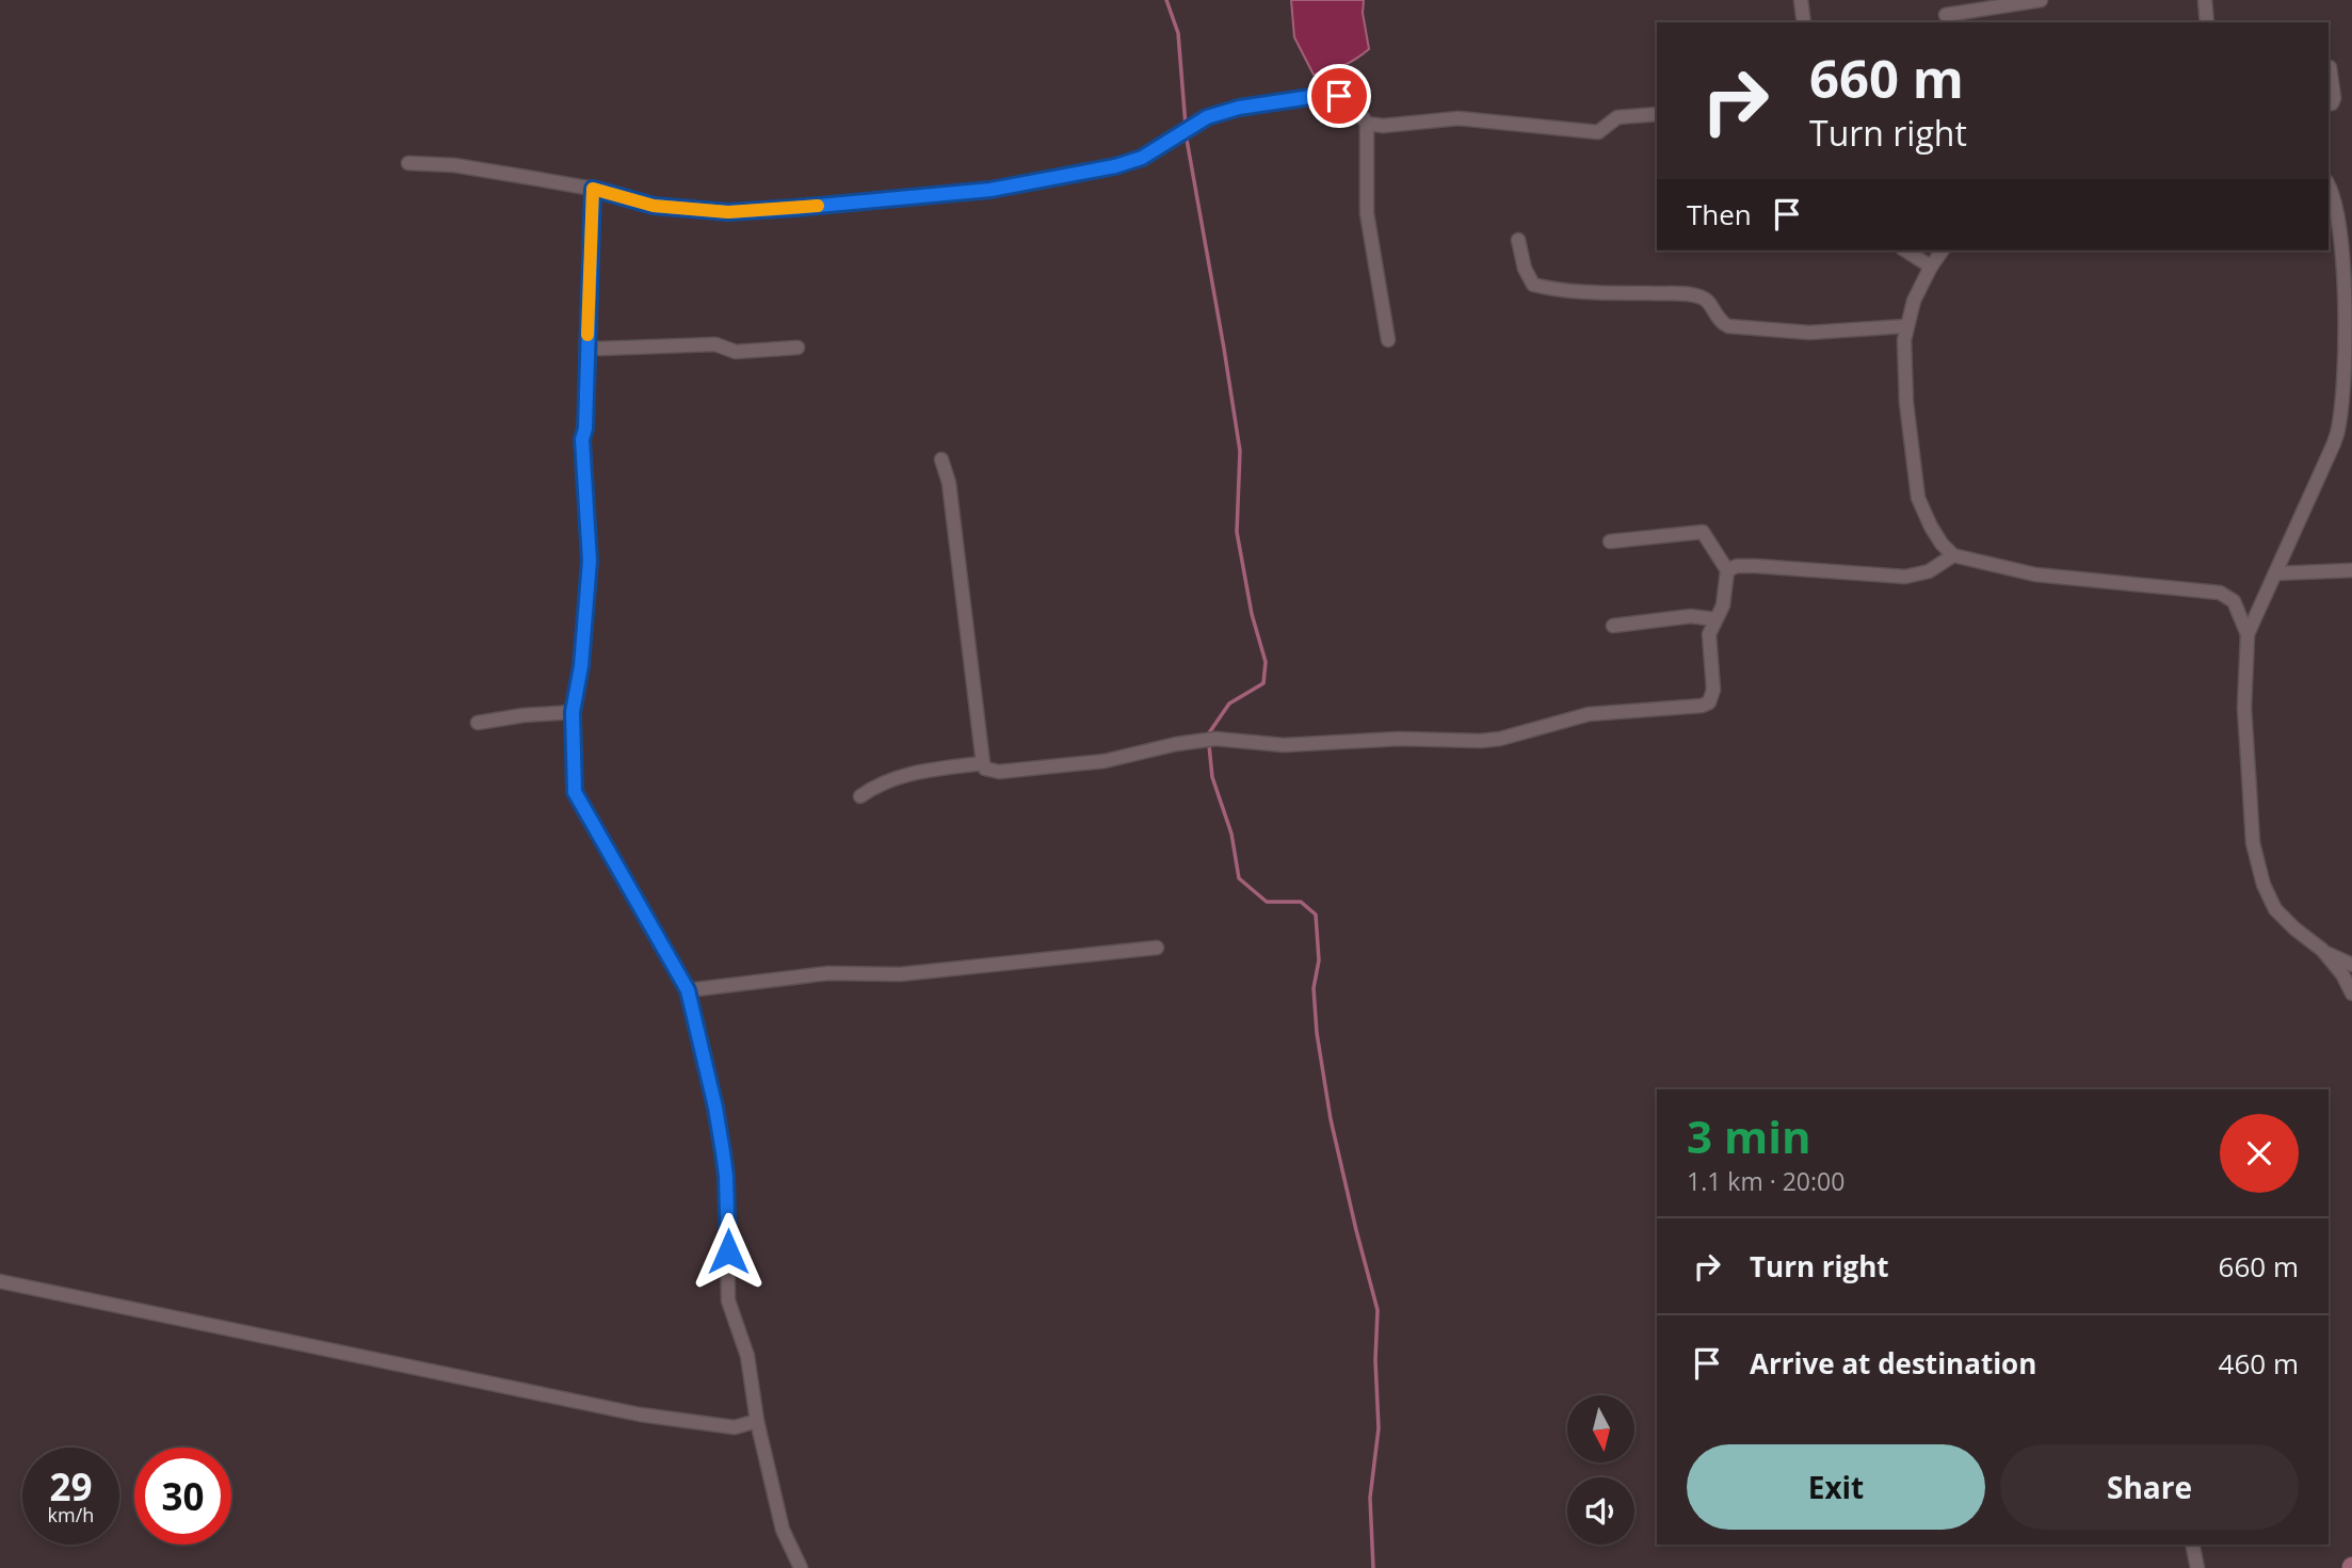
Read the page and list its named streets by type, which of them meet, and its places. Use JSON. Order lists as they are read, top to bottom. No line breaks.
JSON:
{"north":"bottom","page":{"turn":["660 m","Turn right"],"then":"Then","heading":["3 min","1.1 km · 20:00"],"list":[{"name":"Turn right","value":"660 m"},{"name":"Arrive at destination","value":"460 m"}],"buttons":["Exit","Share"],"speed":"29 km/h","limit":"30"}}
